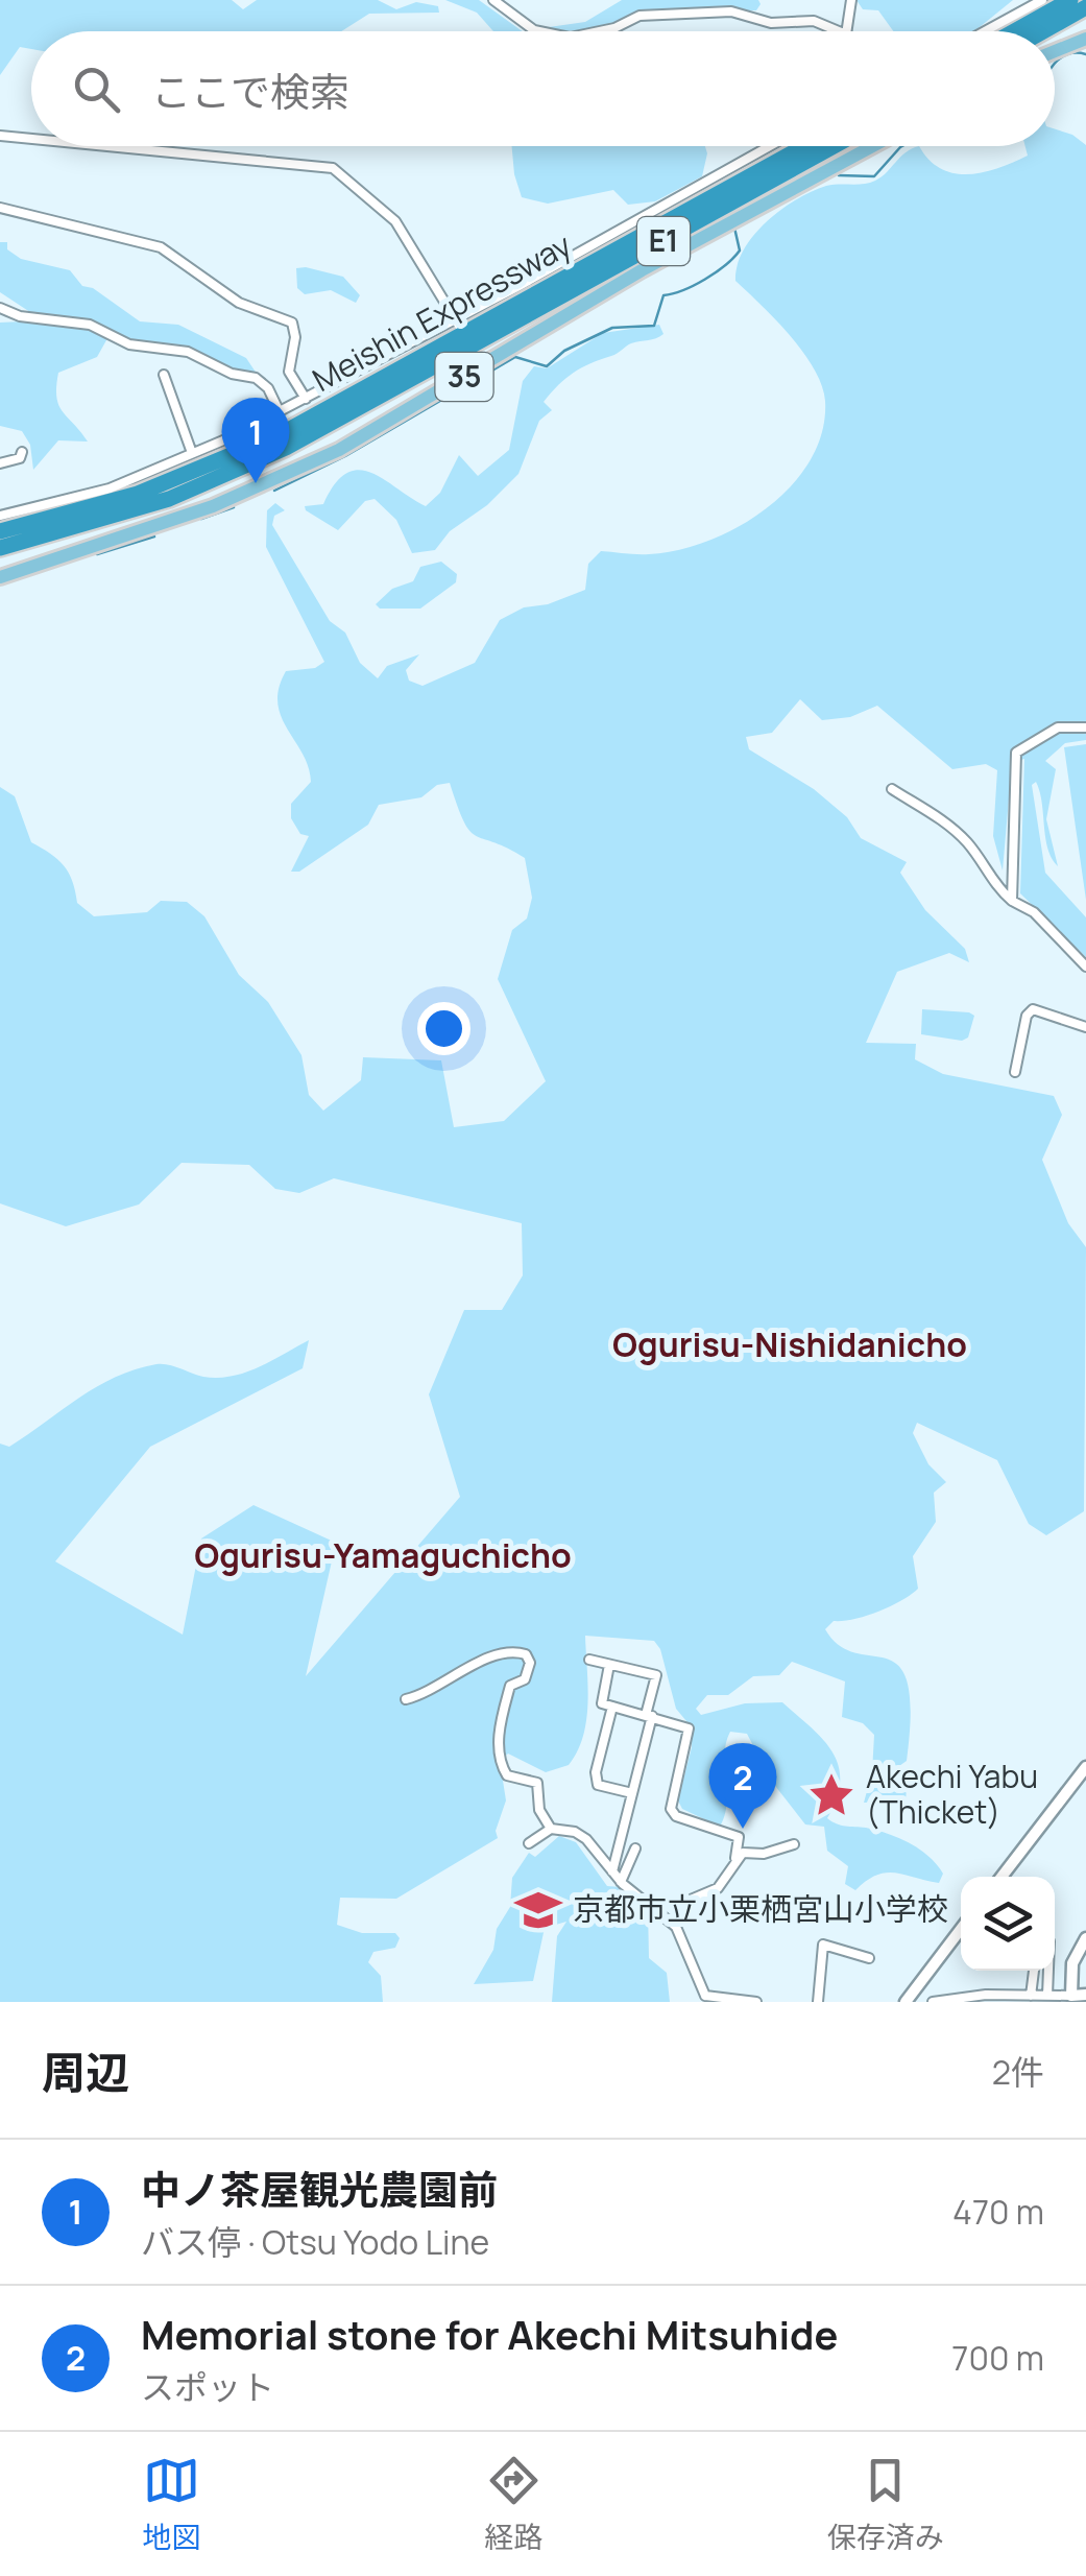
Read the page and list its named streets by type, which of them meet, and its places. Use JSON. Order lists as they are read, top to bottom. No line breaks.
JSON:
{"streets":{"highway":["E1","Meishin Expressway"],"main road":["35"]},"districts":["Ogurisu-Nishidanicho","Ogurisu-Yamaguchicho"],"places":{"place":["Akechi Yabu (Thicket)"],"school or university":["京都市立小栗栖宮山小学校"]},"page":{"search":"ここで検索","pins":["1","2"],"heading":["周辺","2件"],"list":[{"mark":"1","name":"中ノ茶屋観光農園前","note":"バス停 · Otsu Yodo Line","value":"470 m"},{"mark":"2","name":"Memorial stone for Akechi Mitsuhide","note":"スポット","value":"700 m"}],"nav":["地図","経路","保存済み"]}}
